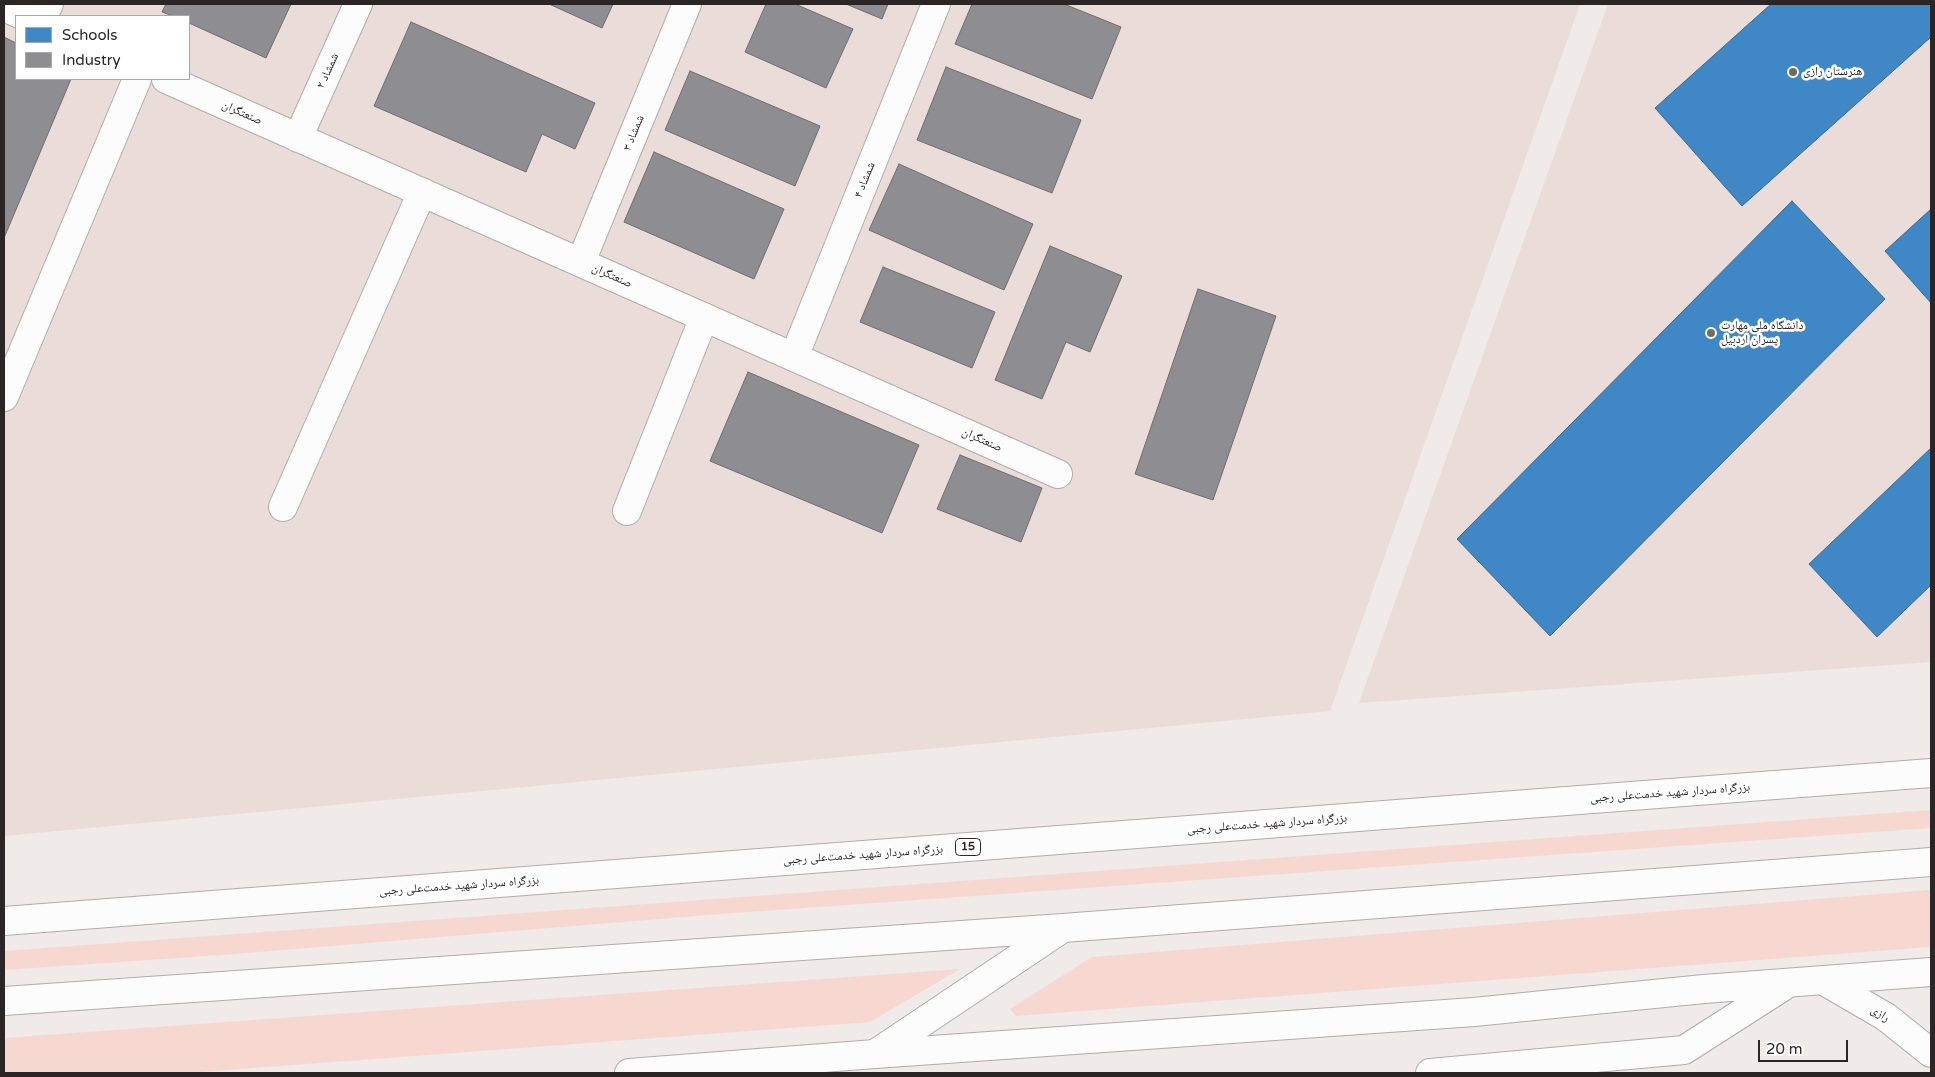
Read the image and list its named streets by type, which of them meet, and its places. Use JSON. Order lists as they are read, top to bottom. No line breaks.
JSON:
{"streets":{"main road":["شمشاد ۲","صنعتگران","شمشاد ۳","شمشاد ۴","بزرگراه سردار شهید خدمت‌علی رجبی","15","رازی"]},"crossings":[["شمشاد ۲","صنعتگران"],["صنعتگران","شمشاد ۳"],["صنعتگران","شمشاد ۴"]],"places":["هنرستان رازی","دانشگاه ملی مهارت پسران اردبیل"],"legend":["Schools","Industry"],"scale_bar":"20 m"}
